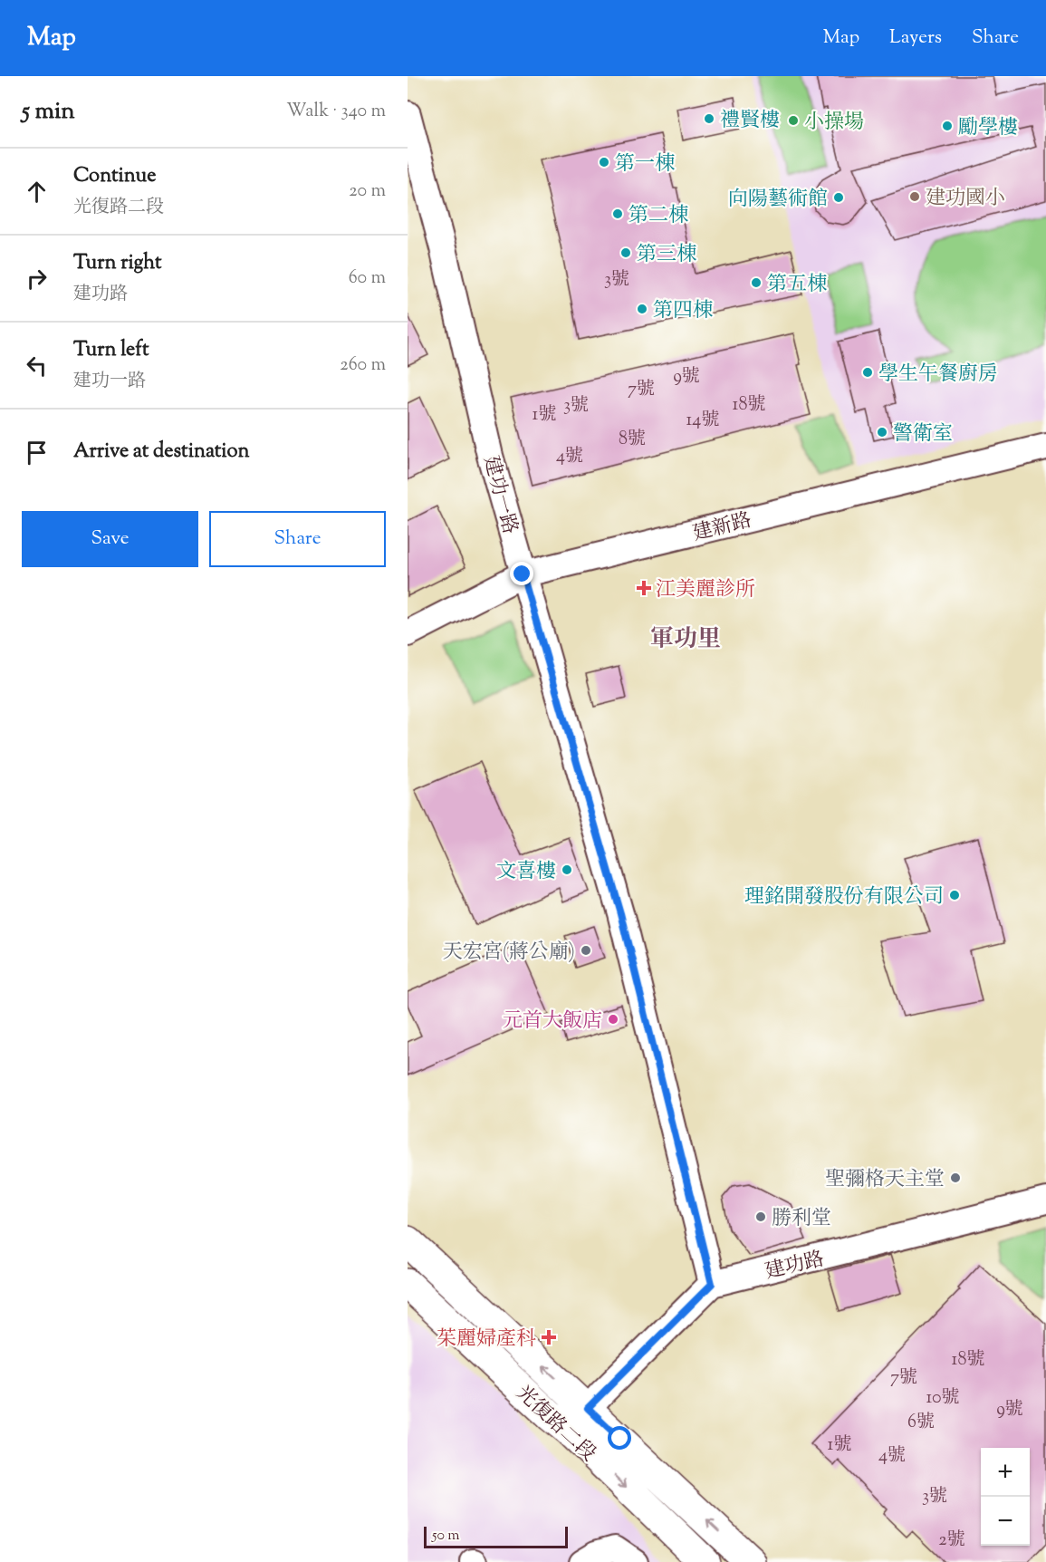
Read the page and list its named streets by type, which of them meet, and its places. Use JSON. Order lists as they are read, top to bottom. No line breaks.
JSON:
{"streets":{"main road":["光復路二段"],"street":["建功一路","建新路","建功路"]},"crossings":[["建功一路","建新路"],["建功一路","建功路"]],"districts":["軍功里"],"places":{"other":["禮賢樓","小操場","勵學樓","第一棟","建功國小","向陽藝術館","第二棟","第三棟","第五棟","第四棟","學生午餐廚房","警衛室","文喜樓","理銘開發股份有限公司","天宏宮(蔣公廟)","元首大飯店","聖彌格天主堂","勝利堂"],"health":["江美麗診所","茱麗婦產科"]},"house_numbers":["3號","9號","7號","18號","3號","1號","14號","8號","4號","18號","7號","10號","9號","6號","1號","4號","3號","2號"],"scale_bar":"50 m","page":{"header":"Map","nav":["Map","Layers","Share"],"heading":["5 min","Walk · 340 m"],"list":[["Continue","光復路二段","20 m"],["Turn right","建功路","60 m"],["Turn left","建功一路","260 m"],"Arrive at destination"],"buttons":["Save","Share"],"map_buttons":["+","−"],"scale":"50 m"}}
